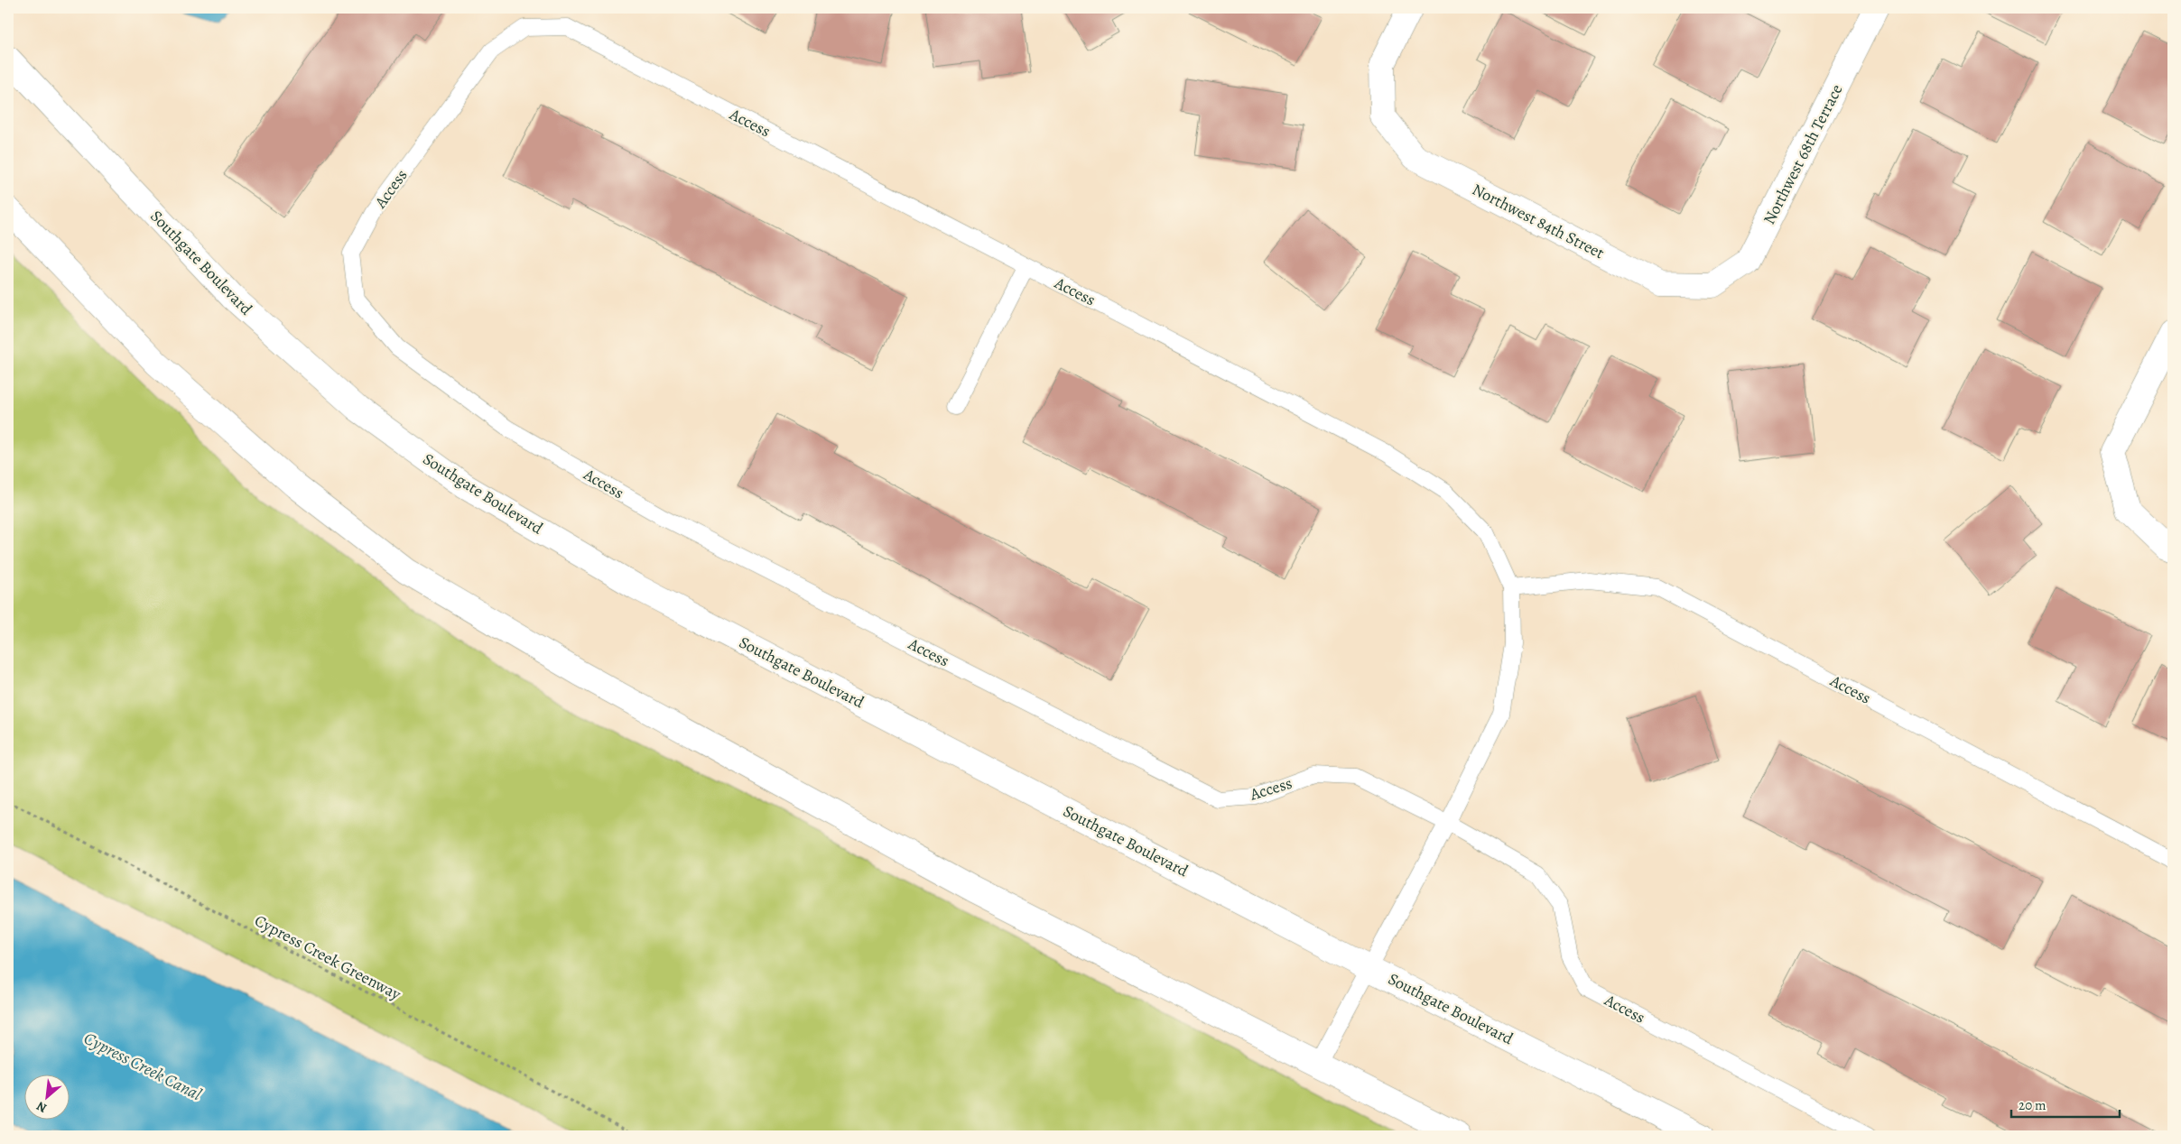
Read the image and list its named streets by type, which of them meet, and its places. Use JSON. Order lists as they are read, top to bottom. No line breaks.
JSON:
{"streets":{"main road":["Northwest 68th Terrace","Northwest 84th Street","Southgate Boulevard"],"lane":["Access"],"path":["Cypress Creek Greenway"]},"crossings":[["Access","Southgate Boulevard"],["Northwest 68th Terrace","Northwest 84th Street"]],"water":["Cypress Creek Canal"],"scale_bar":"20 m","north":"bottom left"}
